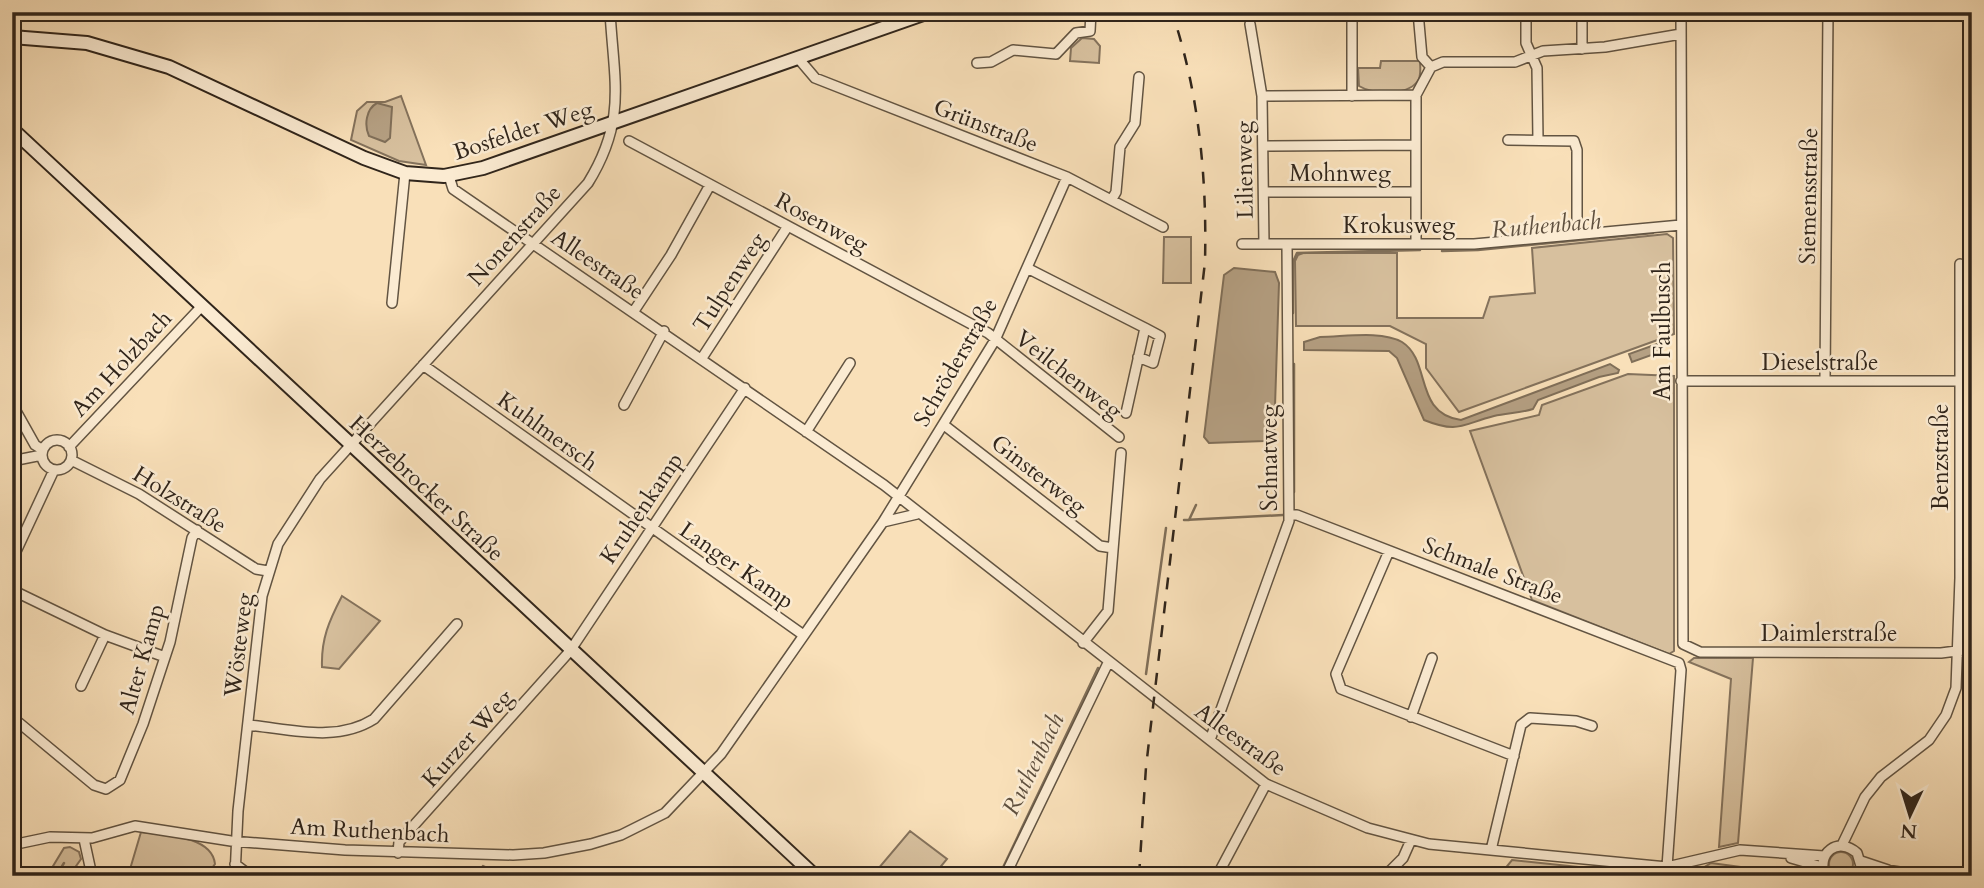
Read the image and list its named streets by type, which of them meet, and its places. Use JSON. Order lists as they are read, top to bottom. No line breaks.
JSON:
{"streets":{"main road":["Bosfelder Weg","Herzebrocker Straße"],"street":["Grünstraße","Lilienweg","Mohnweg","Siemensstraße","Rosenweg","Krokusweg","Nonenstraße","Alleestraße","Tulpenweg","Am Faulbusch","Schröderstraße","Dieselstraße","Am Holzbach","Veilchenweg","Kuhlmersch","Benzstraße","Schnatweg","Ginsterweg","Holzstraße","Kruhenkamp","Langer Kamp","Schmale Straße","Daimlerstraße","Wösteweg","Alter Kamp","Kurzer Weg","Am Ruthenbach"]},"crossings":[["Grünstraße","Bosfelder Weg"],["Grünstraße","Schröderstraße"],["Bosfelder Weg","Nonenstraße"],["Bosfelder Weg","Alleestraße"],["Lilienweg","Mohnweg"],["Lilienweg","Krokusweg"],["Siemensstraße","Dieselstraße"],["Rosenweg","Tulpenweg"],["Rosenweg","Schröderstraße"],["Rosenweg","Veilchenweg"],["Krokusweg","Am Faulbusch"],["Krokusweg","Schnatweg"],["Nonenstraße","Alleestraße"],["Nonenstraße","Kuhlmersch"],["Nonenstraße","Herzebrocker Straße"],["Nonenstraße","Wösteweg"],["Alleestraße","Tulpenweg"],["Alleestraße","Schröderstraße"],["Alleestraße","Schnatweg"],["Alleestraße","Kruhenkamp"],["Alleestraße","Schmale Straße"],["Am Faulbusch","Dieselstraße"],["Am Faulbusch","Daimlerstraße"],["Schröderstraße","Veilchenweg"],["Schröderstraße","Ginsterweg"],["Schröderstraße","Herzebrocker Straße"],["Schröderstraße","Langer Kamp"],["Schröderstraße","Am Ruthenbach"],["Dieselstraße","Benzstraße"],["Am Holzbach","Herzebrocker Straße"],["Am Holzbach","Holzstraße"],["Kuhlmersch","Kruhenkamp"],["Kuhlmersch","Langer Kamp"],["Benzstraße","Daimlerstraße"],["Schnatweg","Schmale Straße"],["Herzebrocker Straße","Kruhenkamp"],["Herzebrocker Straße","Wösteweg"],["Herzebrocker Straße","Kurzer Weg"],["Herzebrocker Straße","Am Ruthenbach"],["Holzstraße","Wösteweg"],["Holzstraße","Alter Kamp"],["Kruhenkamp","Langer Kamp"],["Kruhenkamp","Kurzer Weg"],["Wösteweg","Am Ruthenbach"],["Kurzer Weg","Am Ruthenbach"]],"water":["Ruthenbach"],"north":"bottom"}
